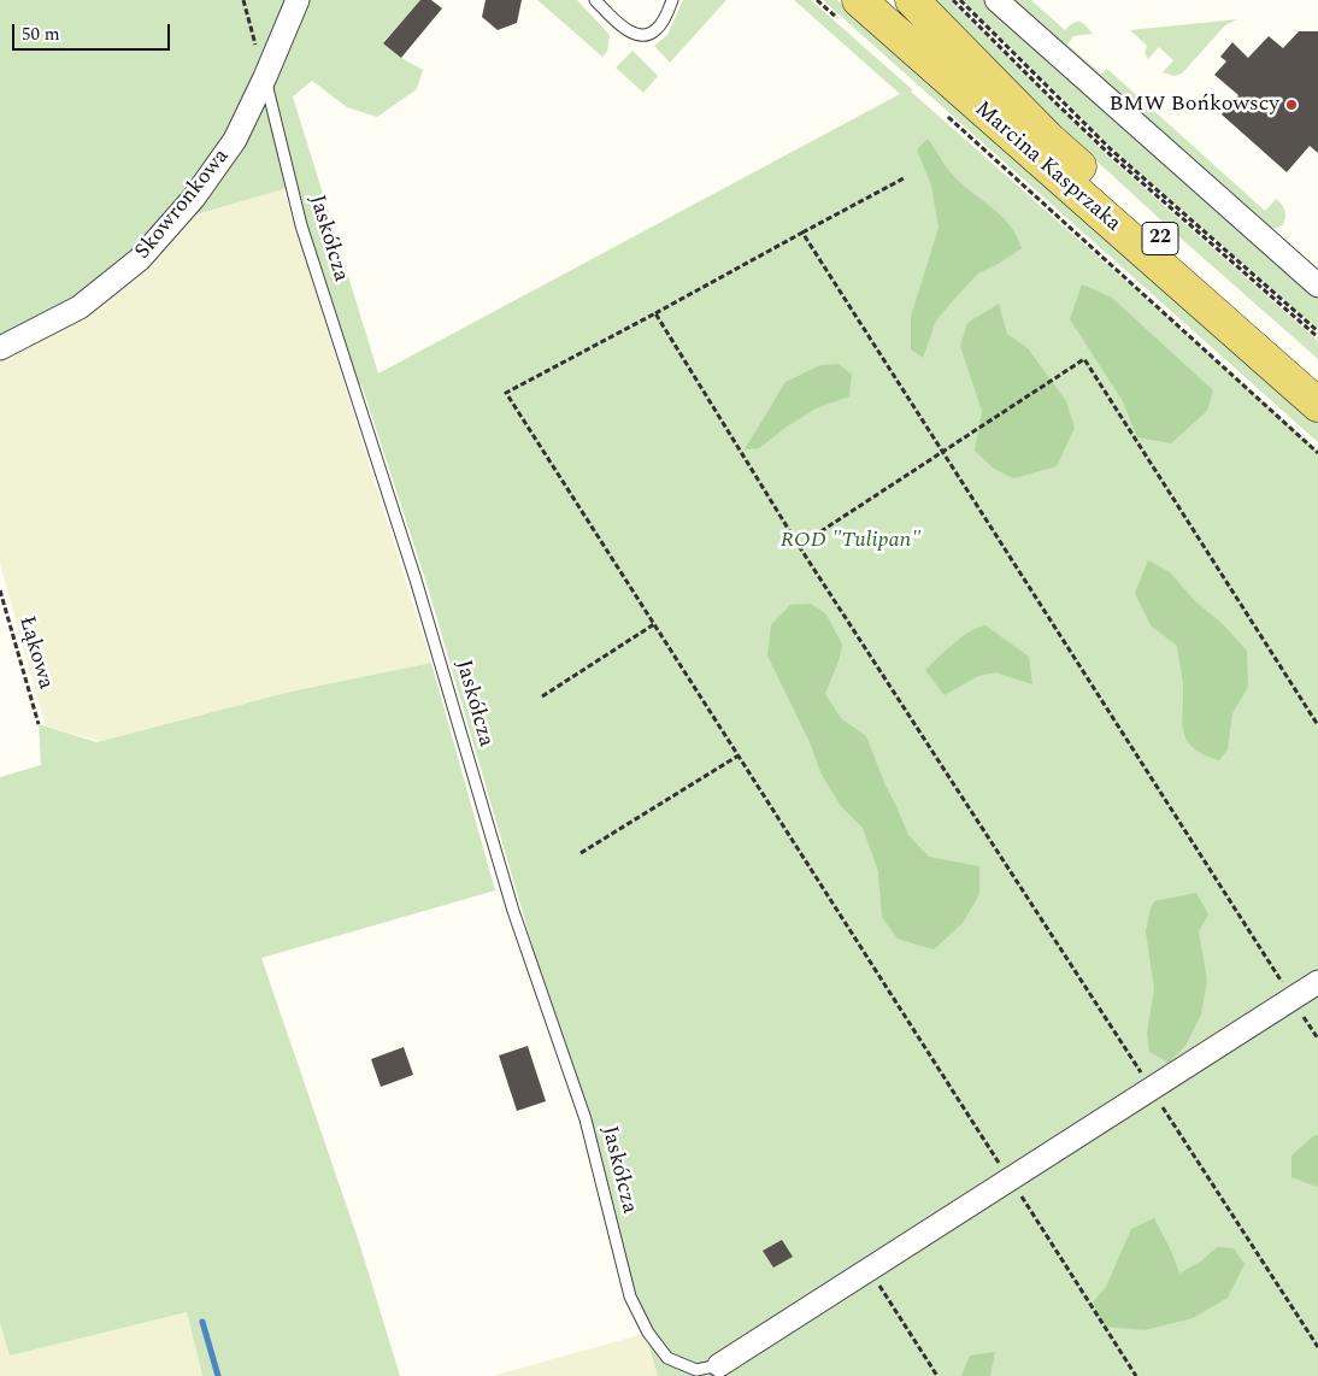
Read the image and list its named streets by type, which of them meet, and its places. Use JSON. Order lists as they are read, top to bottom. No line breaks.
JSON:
{"streets":{"main road":["Marcina Kasprzaka","22"],"street":["Skowronkowa"],"lane":["Jaskółcza"],"path":["Łąkowa"]},"crossings":[["Skowronkowa","Jaskółcza"]],"parks":["ROD \"Tulipan\""],"places":["BMW Bońkowscy"],"scale_bar":"50 m"}
